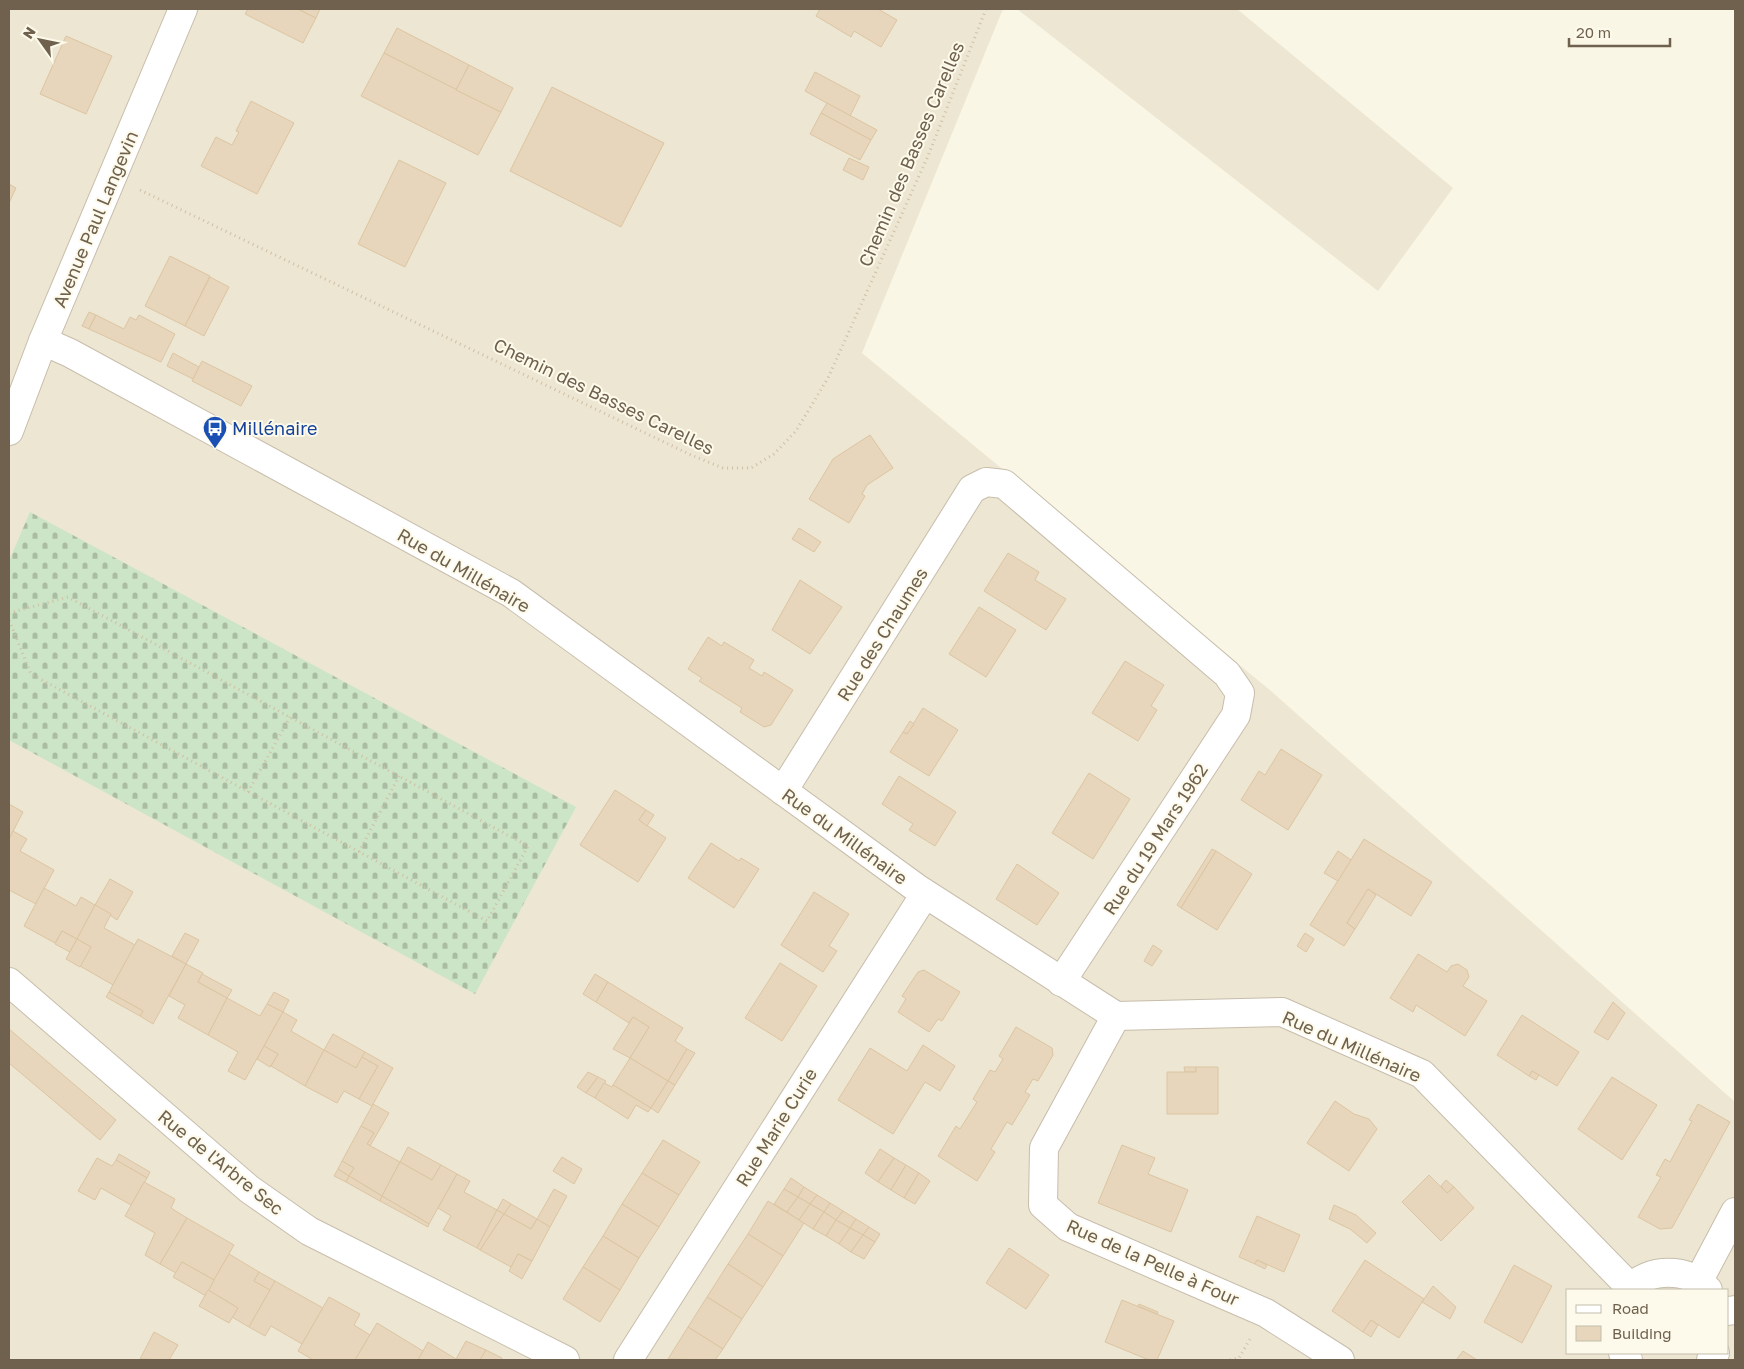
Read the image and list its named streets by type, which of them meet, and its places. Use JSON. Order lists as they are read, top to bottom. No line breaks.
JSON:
{"streets":{"street":["Avenue Paul Langevin","Rue du Millénaire","Rue des Chaumes","Rue du 19 Mars 1962","Rue Marie Curie","Rue de l'Arbre Sec","Rue de la Pelle à Four"],"path":["Chemin des Basses Carelles"]},"crossings":[["Chemin des Basses Carelles","Avenue Paul Langevin"],["Avenue Paul Langevin","Rue du Millénaire"],["Rue du Millénaire","Rue des Chaumes"],["Rue du Millénaire","Rue du 19 Mars 1962"],["Rue du Millénaire","Rue Marie Curie"],["Rue du Millénaire","Rue de la Pelle à Four"],["Rue des Chaumes","Rue du 19 Mars 1962"]],"places":{"bus stop":["Millénaire"]},"legend":["Road","Building"],"scale_bar":"20 m","north":"top left"}
